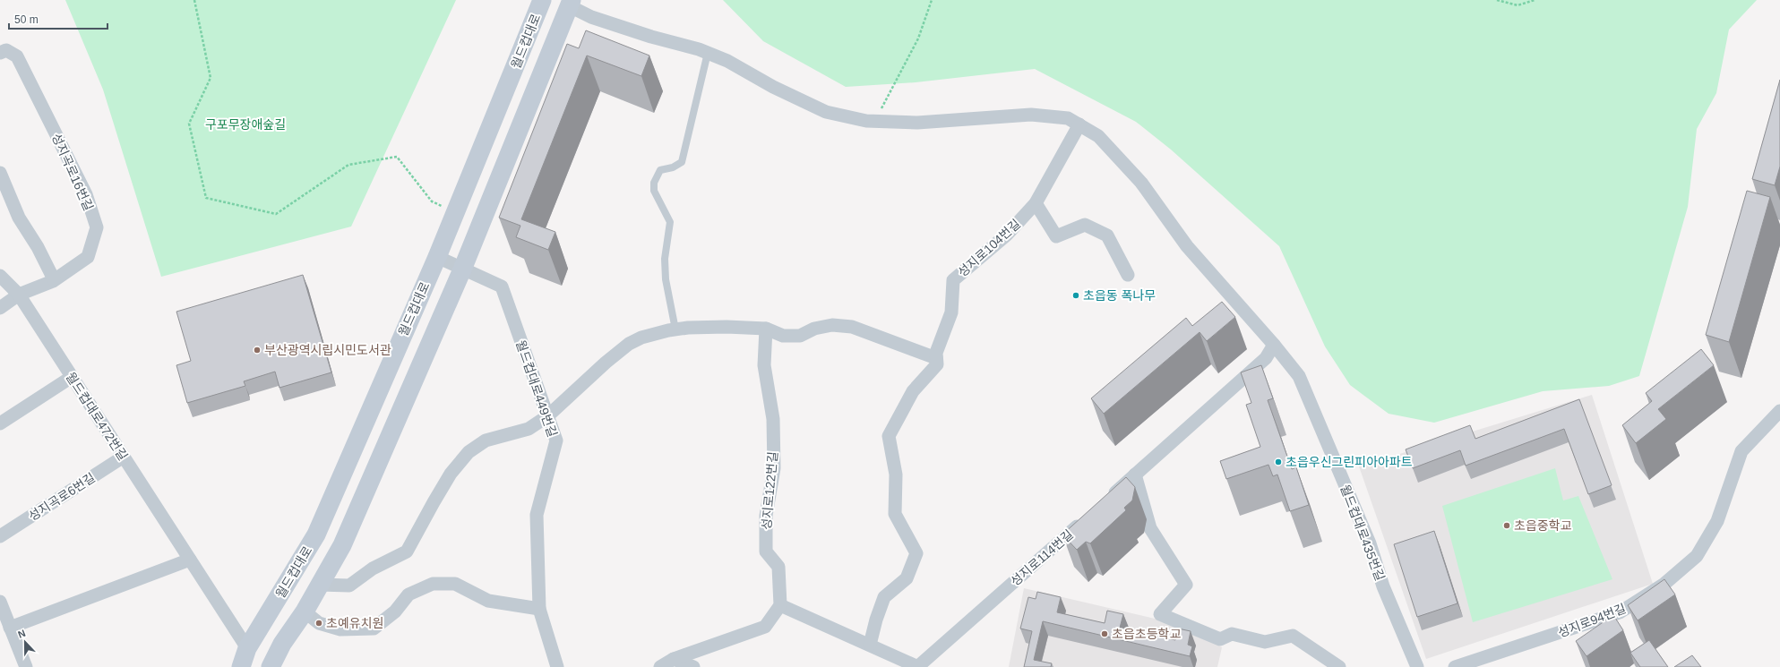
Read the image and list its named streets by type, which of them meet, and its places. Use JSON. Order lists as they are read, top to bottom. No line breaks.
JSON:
{"streets":{"main road":["월드컵대로"],"street":["성지곡로16번길","성지로104번길","월드컵대로449번길","월드컵대로472번길","성지로122번길","성지곡로6번길","월드컵대로435번길","성지로114번길","성지로94번길"]},"crossings":[["월드컵대로","월드컵대로449번길"],["월드컵대로","월드컵대로472번길"],["성지곡로16번길","월드컵대로472번길"],["성지로104번길","월드컵대로435번길"],["월드컵대로472번길","성지곡로6번길"]],"parks":["구포무장애숲길"],"places":["초읍동 폭나무","부산광역시립시민도서관","초읍우신그린피아아파트","초읍중학교","초예유치원","초읍초등학교"],"scale_bar":"50 m","north":"top"}
